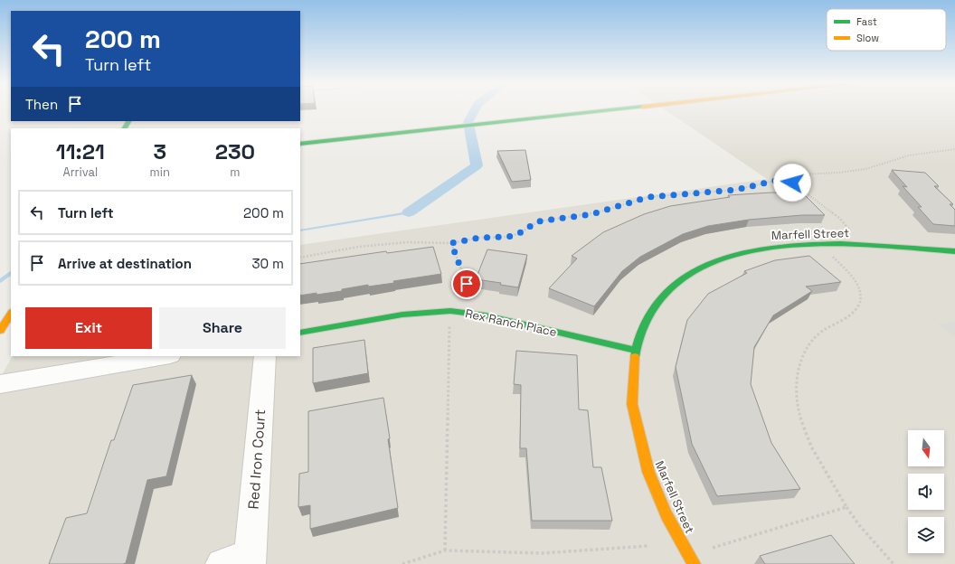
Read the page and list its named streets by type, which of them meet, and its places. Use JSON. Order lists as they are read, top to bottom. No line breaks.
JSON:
{"streets":{"street":["Marfell Street","Rex Ranch Place","Red Iron Court"]},"crossings":[["Marfell Street","Rex Ranch Place"]],"legend":["Fast","Slow"],"north":"bottom","page":{"turn":["200 m","Turn left"],"then":"Then","eta":["11:21","Arrival","3","min","230","m"],"list":[{"name":"Turn left","value":"200 m"},{"name":"Arrive at destination","value":"30 m"}],"buttons":["Exit","Share"]}}
